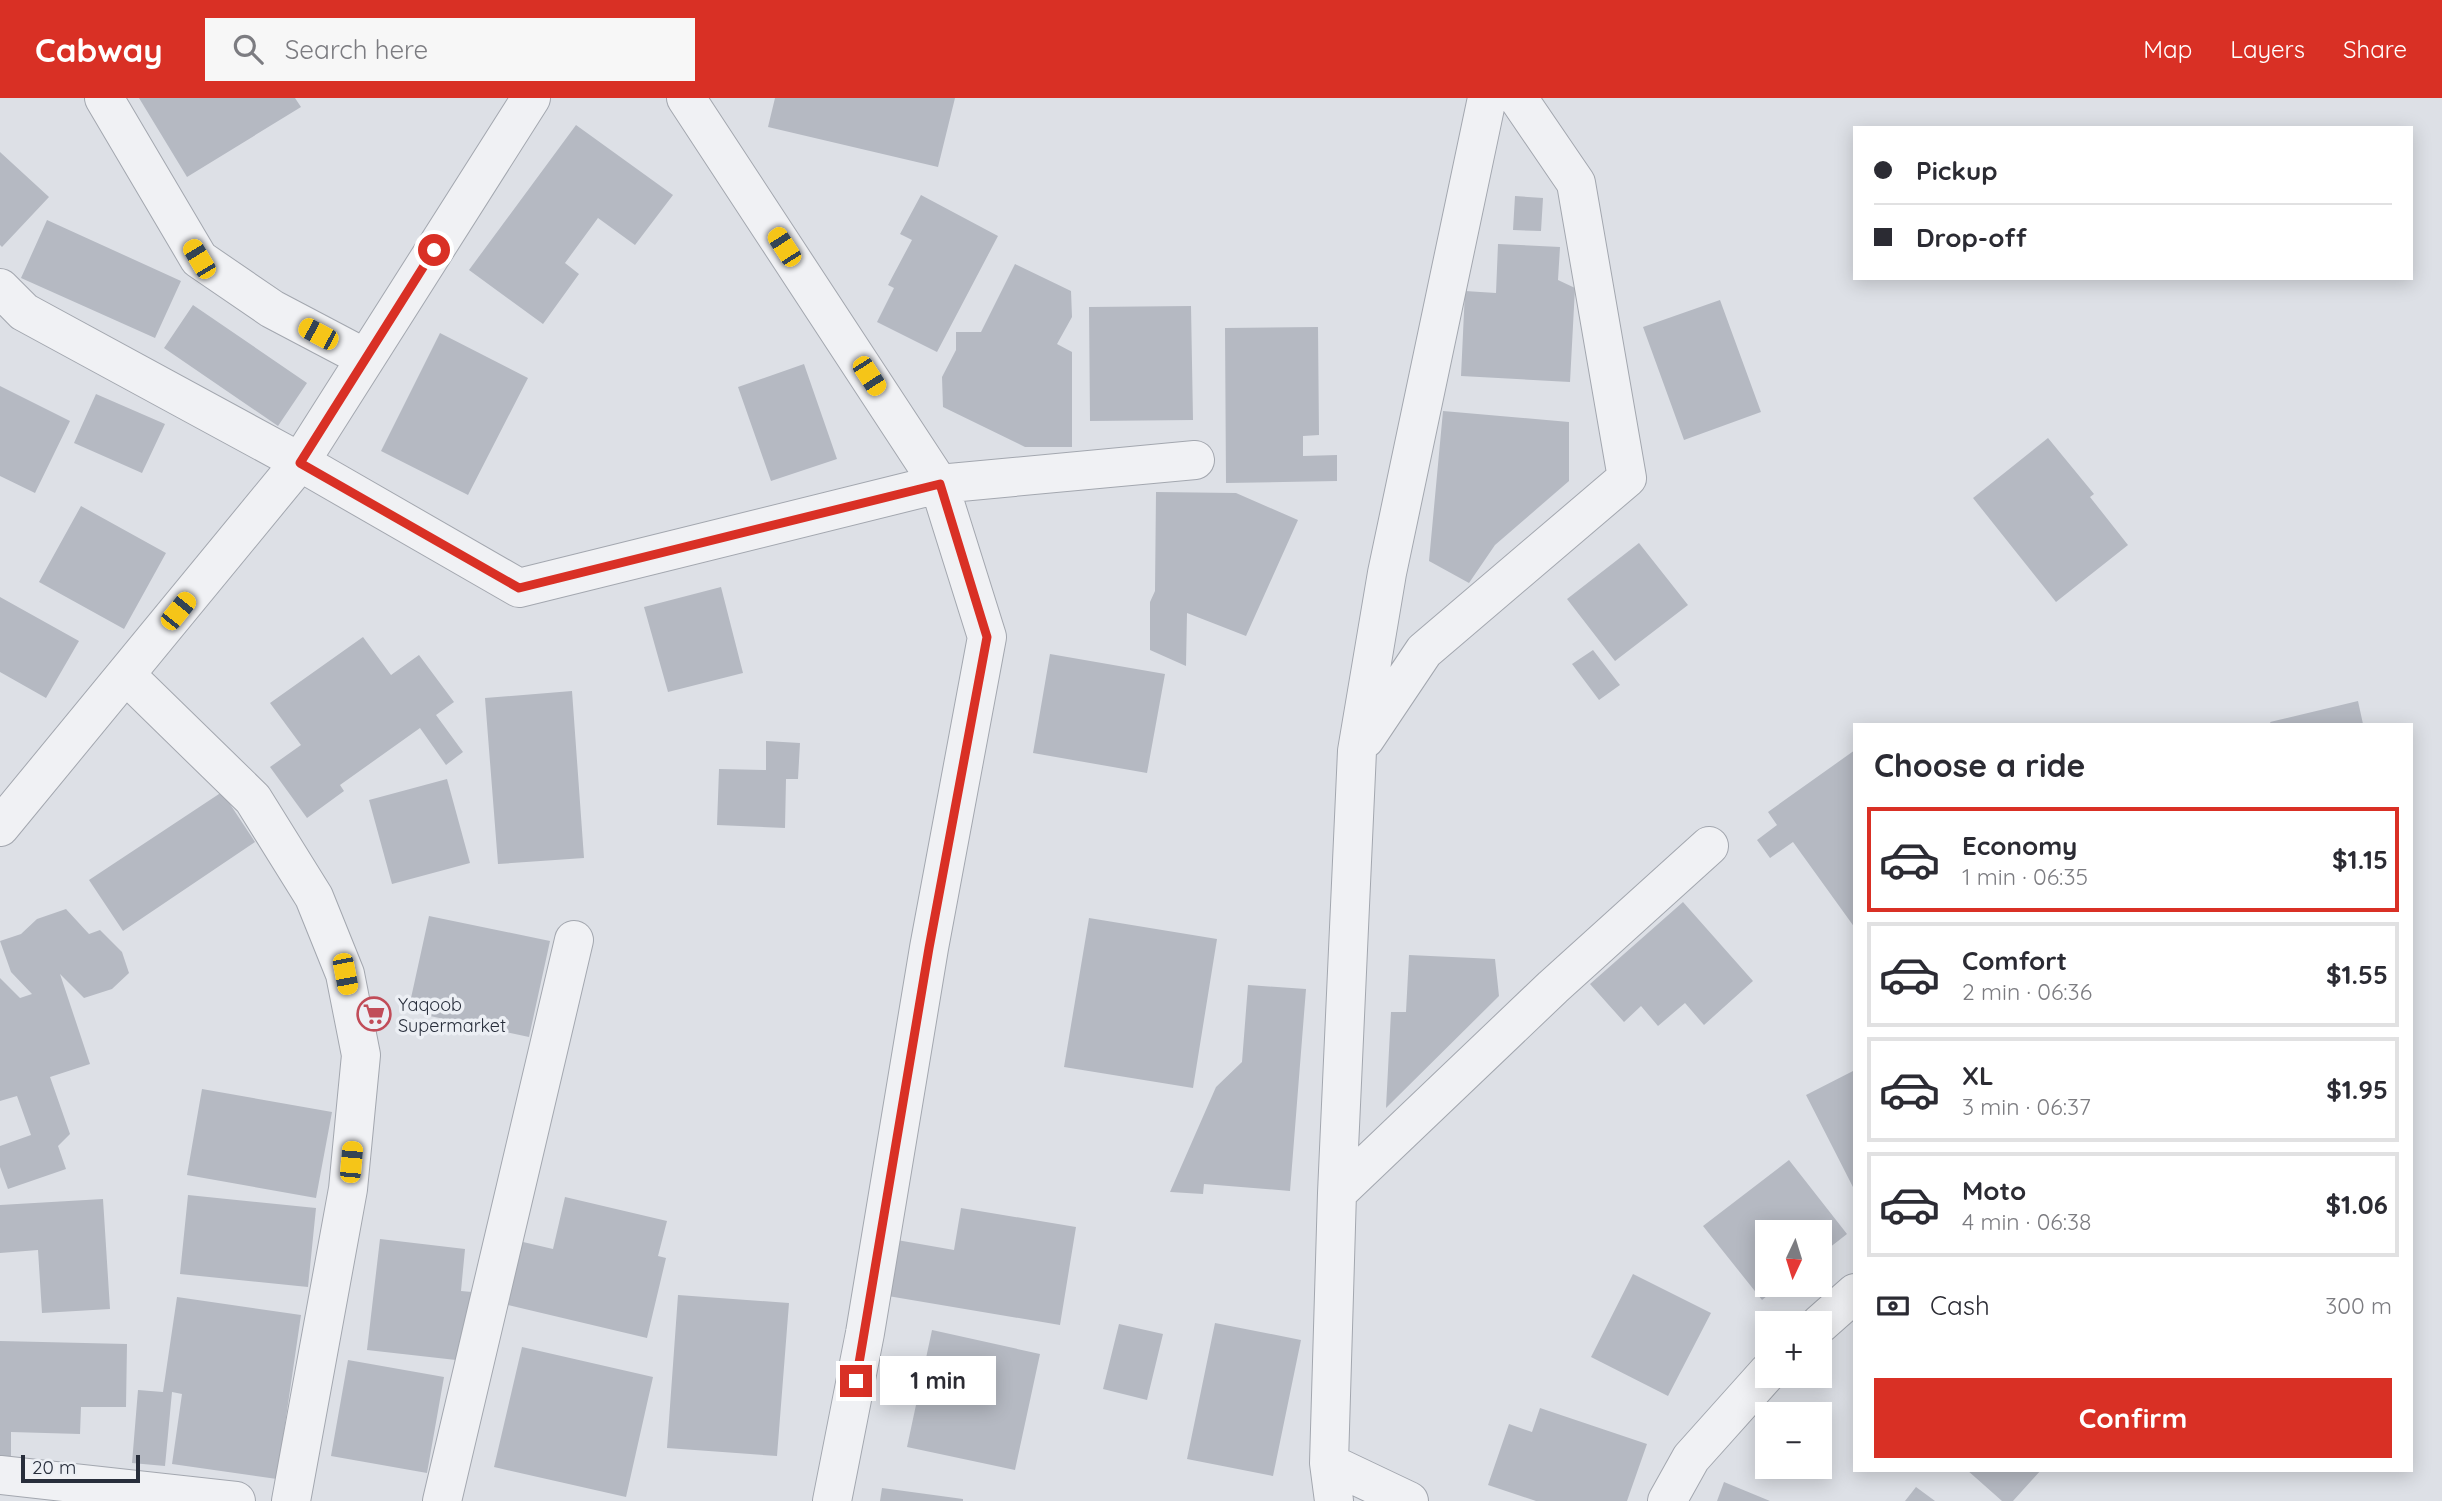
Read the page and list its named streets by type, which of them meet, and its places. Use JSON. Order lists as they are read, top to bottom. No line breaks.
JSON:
{"places":{"supermarket":["Yaqoob Supermarket"]},"scale_bar":"20 m","north":"bottom","page":{"header":"Cabway","search":"Search here","nav":["Map","Layers","Share"],"banner":["Pickup","Drop-off"],"heading":"Choose a ride","list":[{"name":"Economy","note":"1 min · 06:35","value":"$1.15"},{"name":"Comfort","note":"2 min · 06:36","value":"$1.55"},{"name":"XL","note":"3 min · 06:37","value":"$1.95"},{"name":"Moto","note":"4 min · 06:38","value":"$1.06"}],"map_buttons":["+","−"],"pay":["Cash","300 m"],"bubble":"1 min","buttons":"Confirm","scale":"20 m"}}
